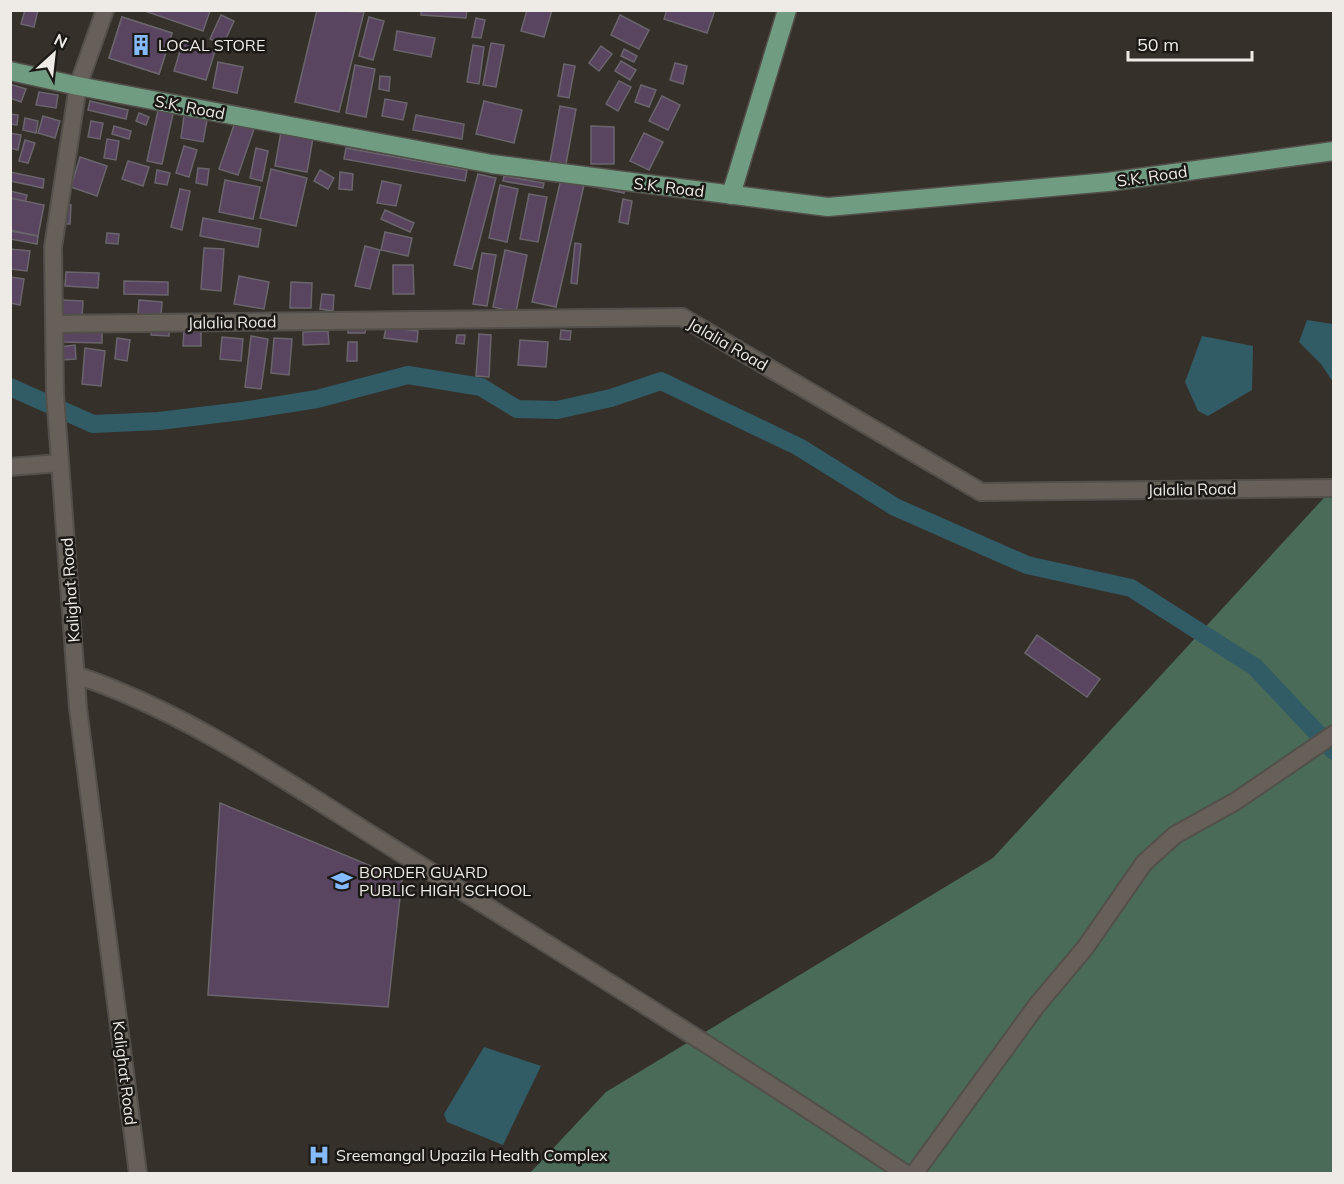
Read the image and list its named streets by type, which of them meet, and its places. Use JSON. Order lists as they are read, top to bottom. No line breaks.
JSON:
{"streets":{"main road":["S.K. Road"],"street":["Jalalia Road","Kalighat Road"]},"crossings":[["S.K. Road","Kalighat Road"],["Jalalia Road","Kalighat Road"]],"places":{"building":["LOCAL STORE"],"school or university":["BORDER GUARD PUBLIC HIGH SCHOOL"],"hospital":["Sreemangal Upazila Health Complex"]},"scale_bar":"50 m","north":"top right"}
